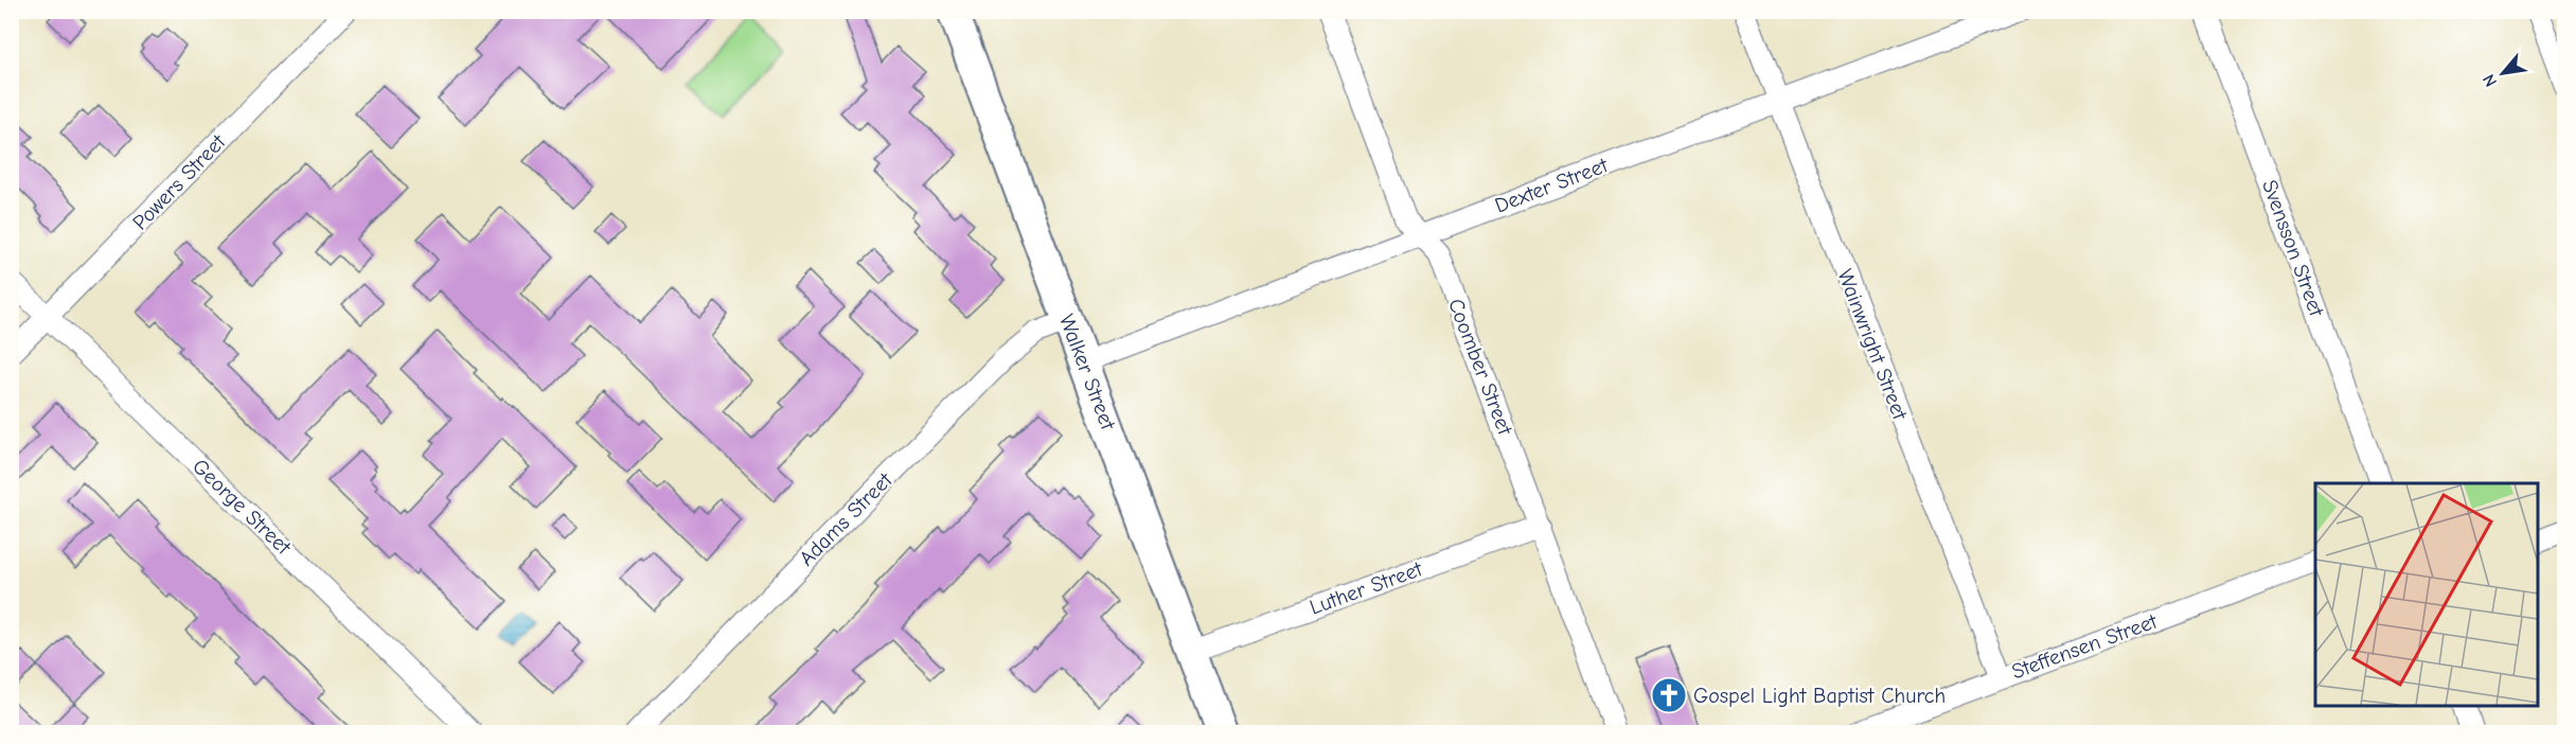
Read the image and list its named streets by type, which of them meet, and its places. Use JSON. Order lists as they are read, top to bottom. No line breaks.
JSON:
{"streets":{"main road":["Walker Street"],"street":["Powers Street","Dexter Street","Svensson Street","Wainwright Street","Coomber Street","George Street","Adams Street","Luther Street","Steffensen Street"]},"crossings":[["Powers Street","George Street"],["Dexter Street","Wainwright Street"],["Dexter Street","Coomber Street"],["Dexter Street","Walker Street"],["Wainwright Street","Steffensen Street"],["Coomber Street","Luther Street"],["Walker Street","Adams Street"],["Walker Street","Luther Street"]],"places":{"church":["Gospel Light Baptist Church"]},"north":"bottom left"}
